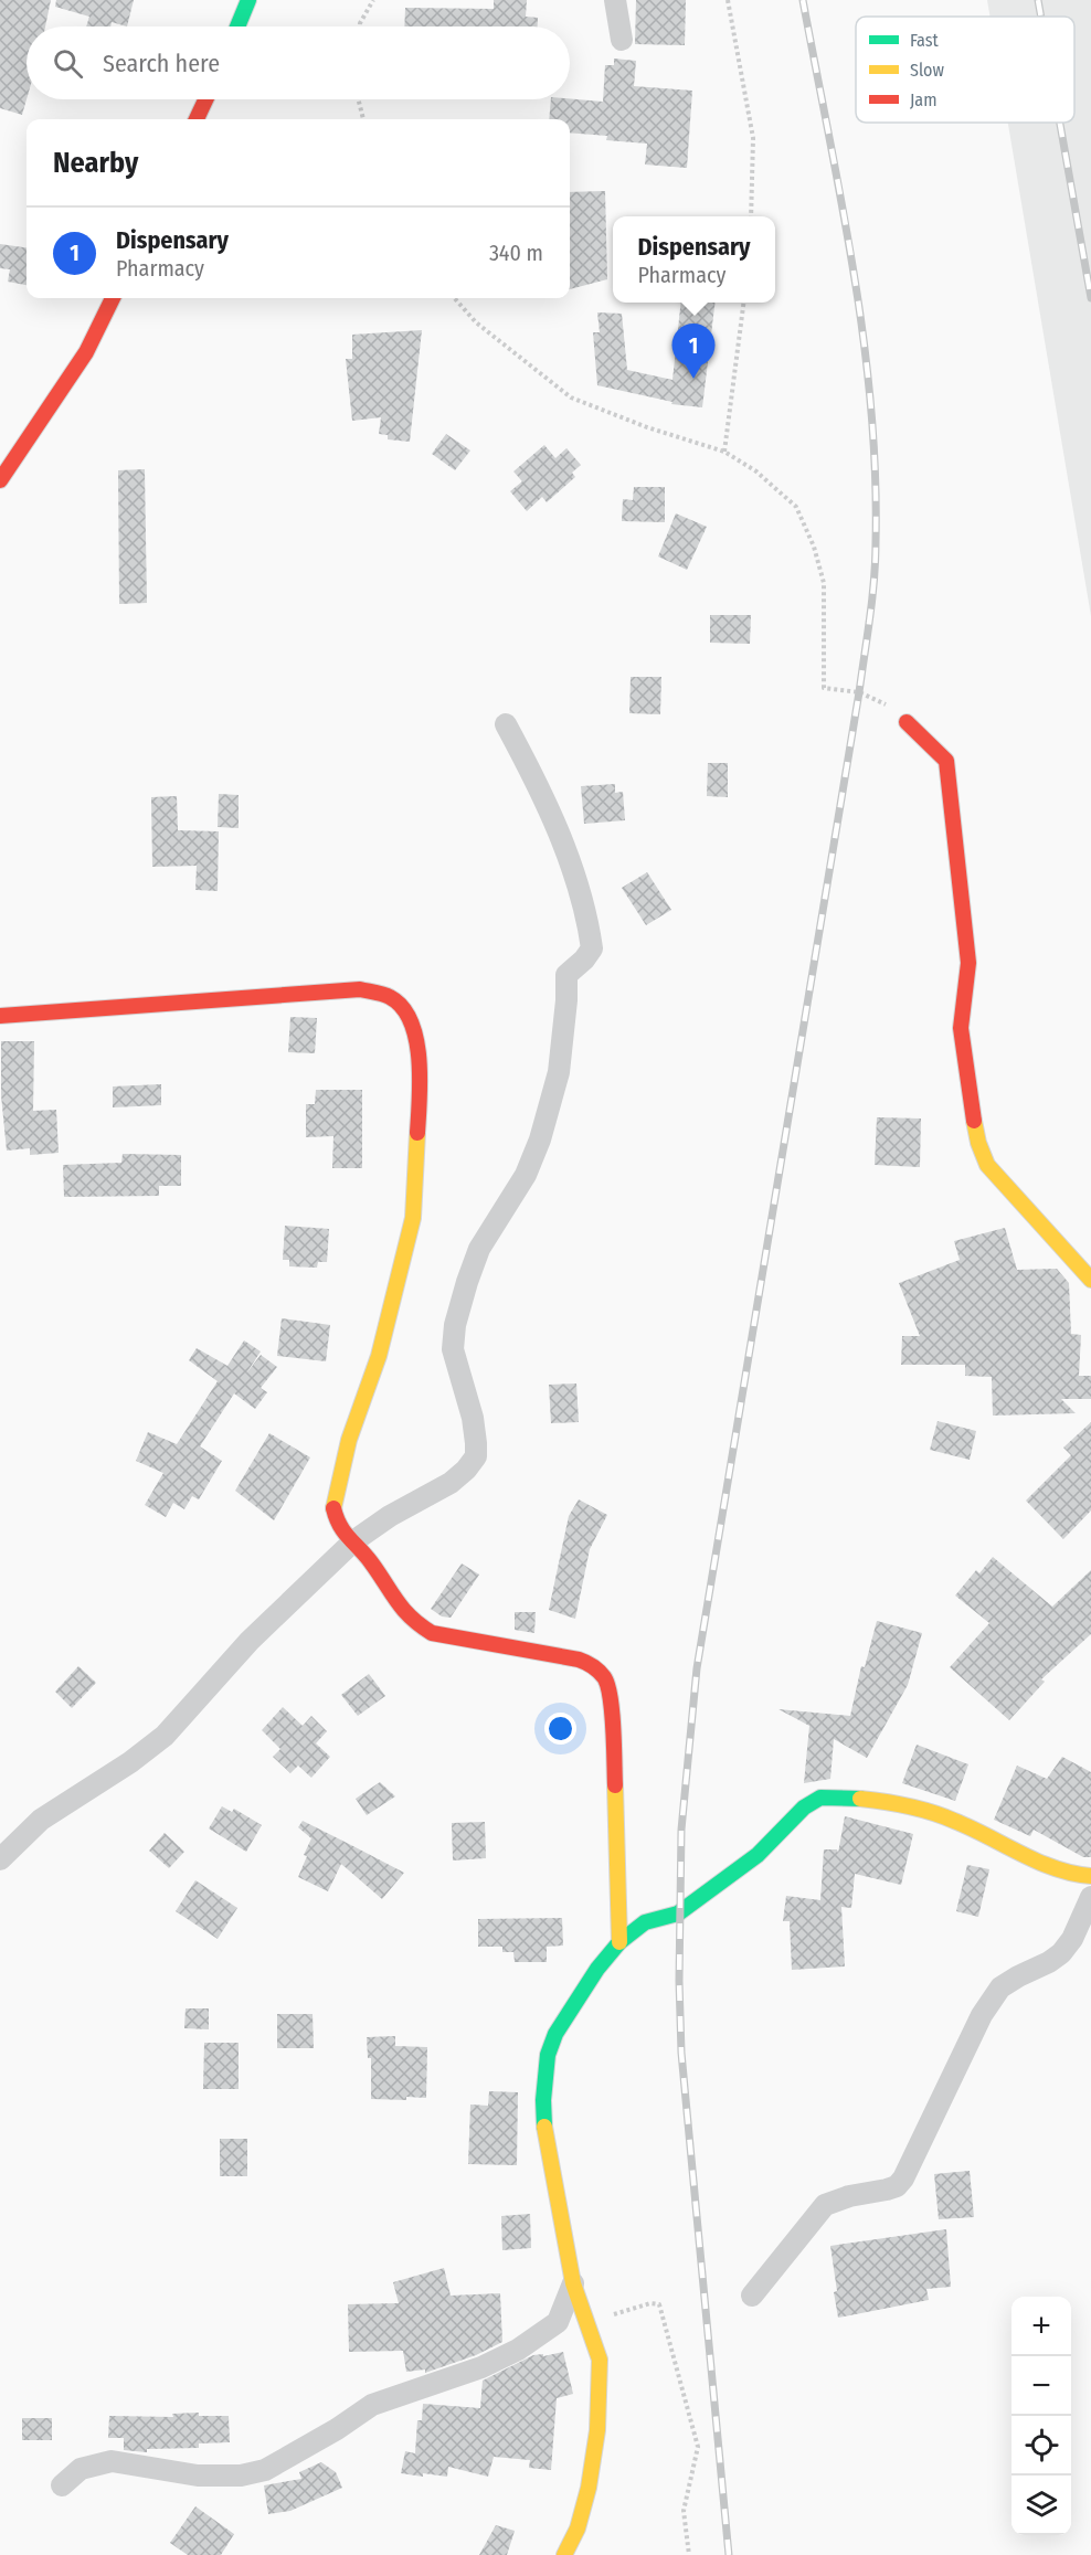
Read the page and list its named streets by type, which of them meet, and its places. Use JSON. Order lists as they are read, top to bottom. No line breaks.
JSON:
{"legend":["Fast","Slow","Jam"],"page":{"search":"Search here","heading":"Nearby","list":[{"mark":"1","name":"Dispensary","note":"Pharmacy","value":"340 m"}],"popup":["Dispensary","Pharmacy"],"pins":"1","map_buttons":["+","−"]}}
